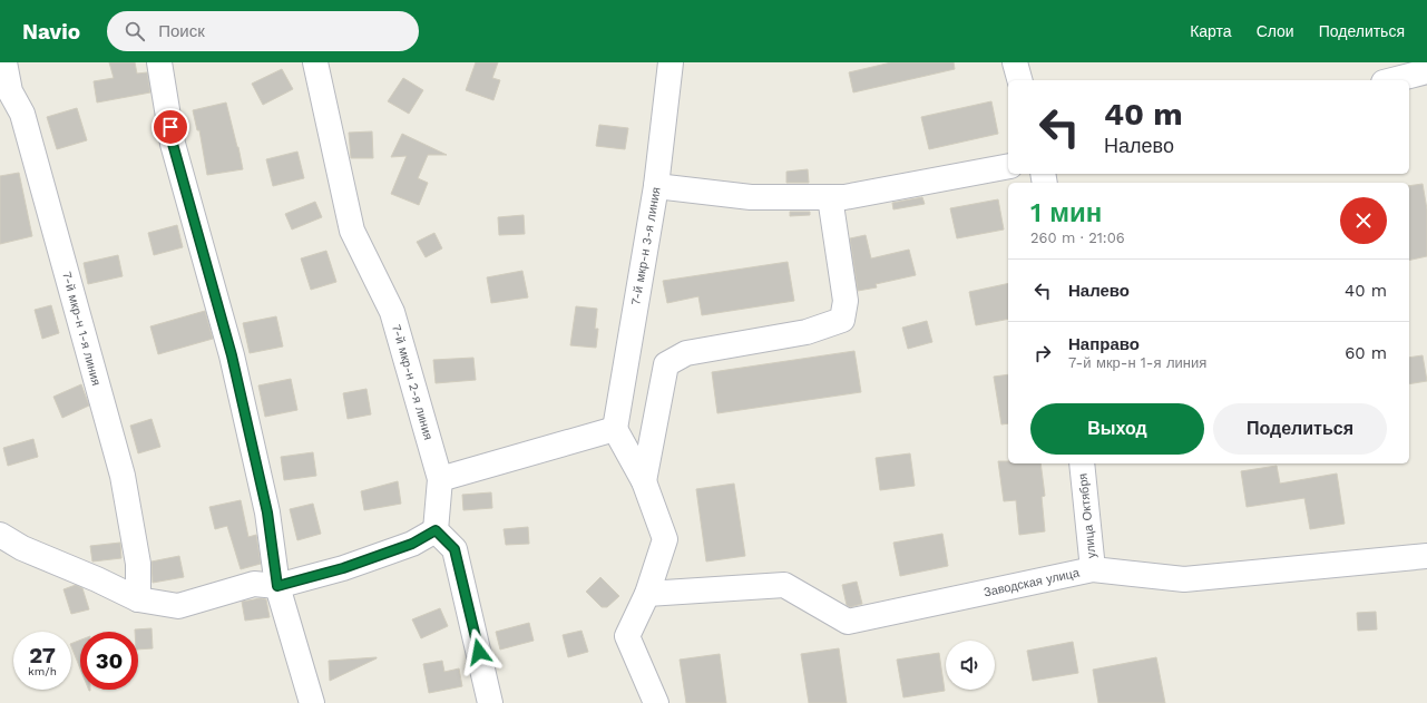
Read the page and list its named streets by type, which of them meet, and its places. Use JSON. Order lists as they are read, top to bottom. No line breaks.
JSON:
{"streets":{"street":["7-й мкр-н 3-я линия","7-й мкр-н 1-я линия","7-й мкр-н 2-я линия","улица Октября","Заводская улица"]},"crossings":[["улица Октября","Заводская улица"]],"page":{"header":"Navio","search":"Поиск","nav":["Карта","Слои","Поделиться"],"turn":["40 m","Налево"],"heading":["1 мин","260 m · 21:06"],"list":[{"name":"Налево","value":"40 m"},{"name":"Направо","note":"7-й мкр-н 1-я линия","value":"60 m"}],"buttons":["Выход","Поделиться"],"speed":"27 km/h","limit":"30"}}
